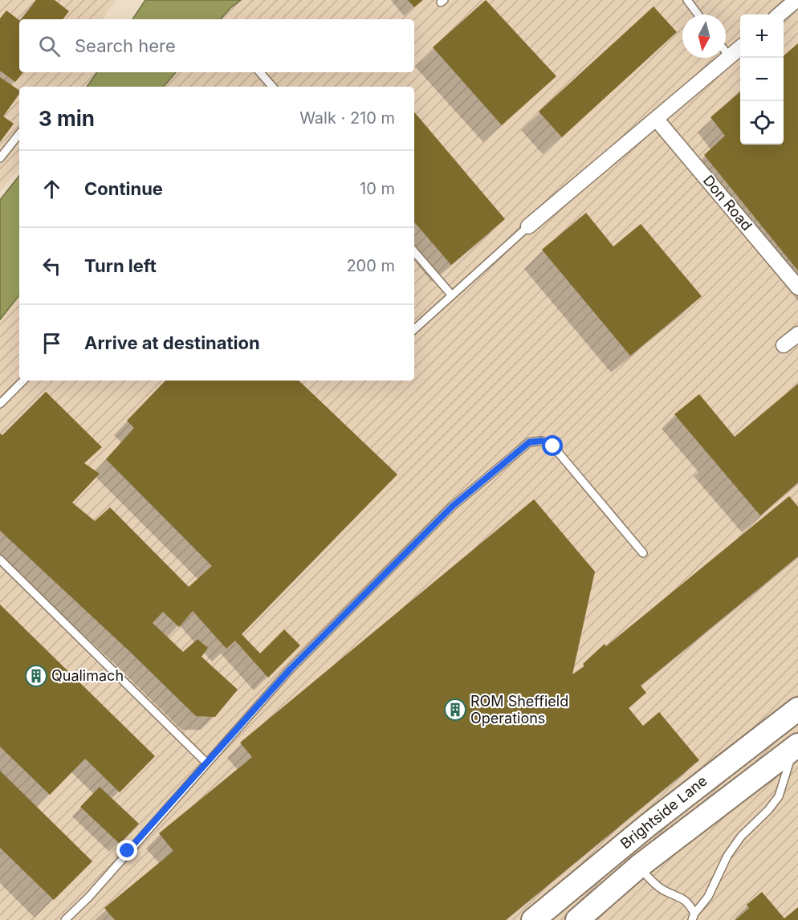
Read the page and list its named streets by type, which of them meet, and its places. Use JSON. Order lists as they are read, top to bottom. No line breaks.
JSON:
{"streets":{"main road":["Brightside Lane"],"street":["Don Road"]},"places":{"building":["Qualimach","ROM Sheffield Operations"]},"north":"bottom","page":{"map_buttons":["+","−"],"search":"Search here","heading":["3 min","Walk · 210 m"],"list":[["Continue","10 m"],["Turn left","200 m"],"Arrive at destination"]}}
